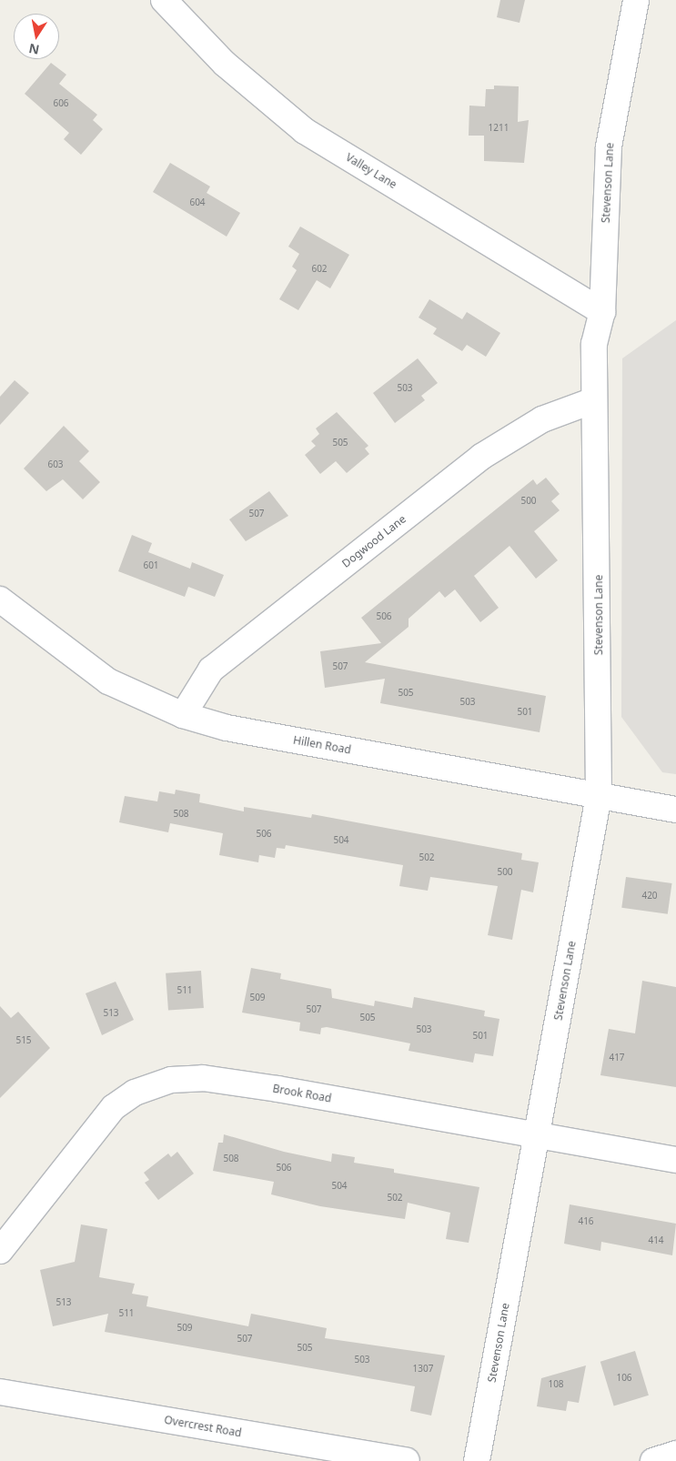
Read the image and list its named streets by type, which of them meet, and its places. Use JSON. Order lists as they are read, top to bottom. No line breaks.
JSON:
{"streets":{"street":["Valley Lane","Stevenson Lane","Dogwood Lane","Hillen Road","Brook Road","Overcrest Road"]},"crossings":[["Valley Lane","Stevenson Lane"],["Stevenson Lane","Dogwood Lane"],["Stevenson Lane","Hillen Road"],["Stevenson Lane","Brook Road"],["Dogwood Lane","Hillen Road"]],"house_numbers":["606","1211","604","602","503","505","603","500","507","601","506","507","505","503","501","508","506","504","502","500","420","511","509","507","513","505","503","501","515","417","508","506","504","502","416","414","513","511","509","507","505","503","1307","106","108"],"north":"bottom"}
